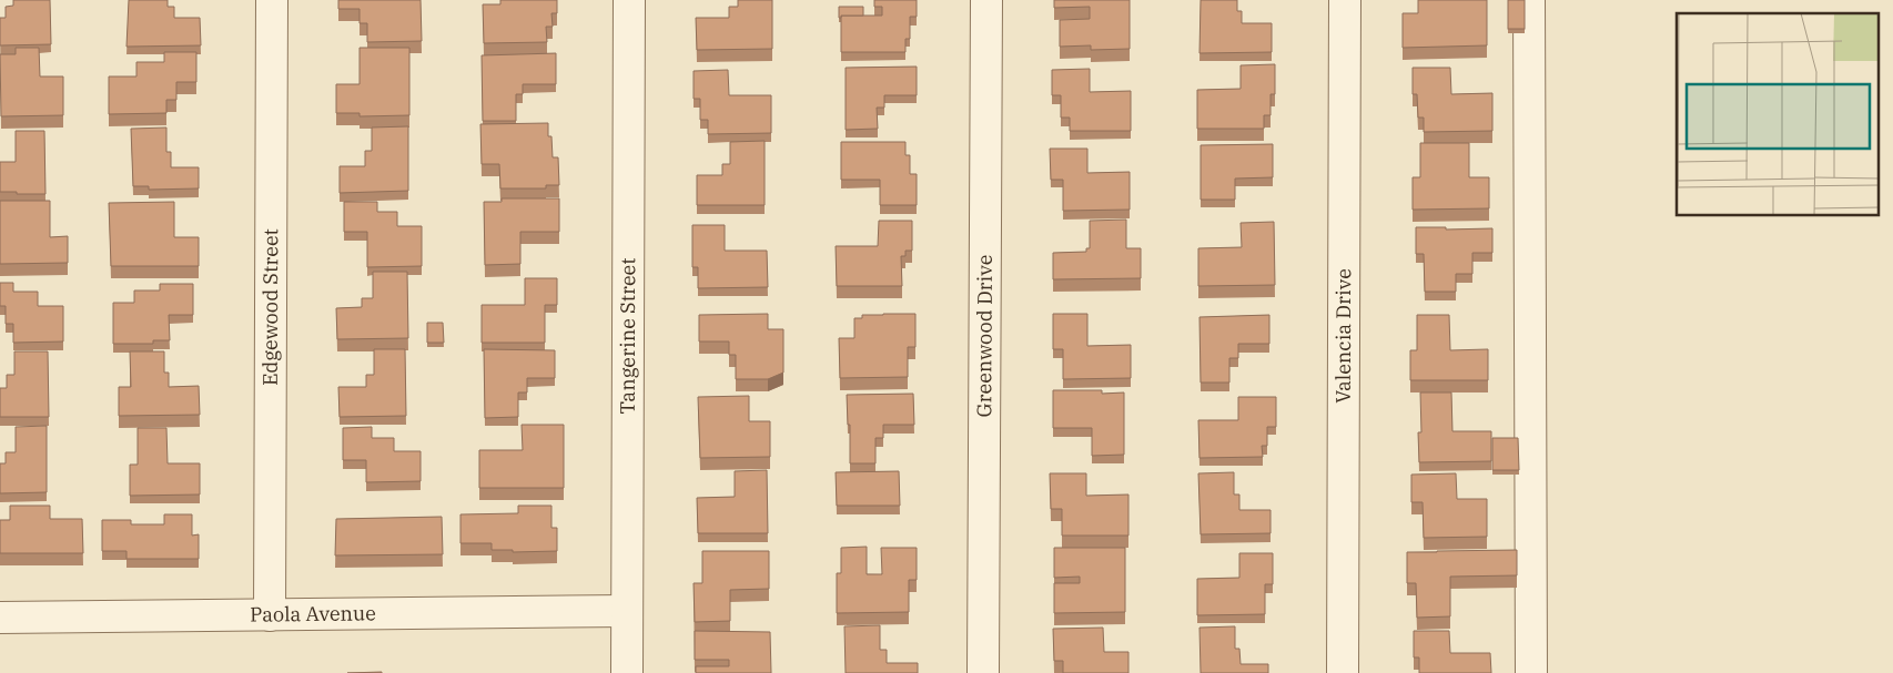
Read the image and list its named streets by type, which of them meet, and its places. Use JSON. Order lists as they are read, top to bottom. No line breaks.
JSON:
{"streets":{"street":["Edgewood Street","Tangerine Street","Greenwood Drive","Valencia Drive","Paola Avenue"]},"crossings":[["Edgewood Street","Paola Avenue"],["Tangerine Street","Paola Avenue"]]}
